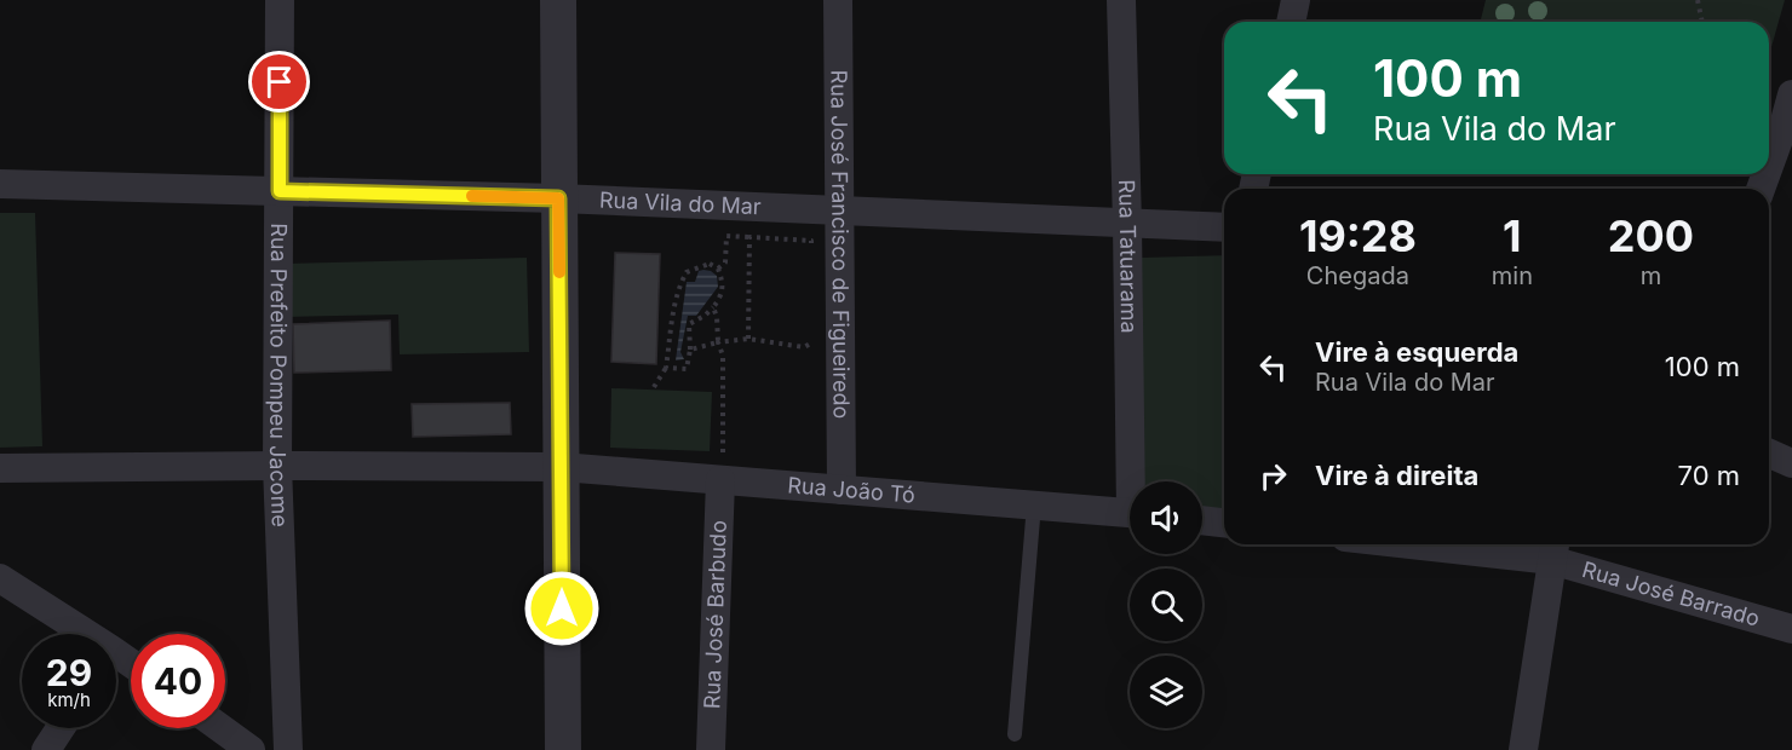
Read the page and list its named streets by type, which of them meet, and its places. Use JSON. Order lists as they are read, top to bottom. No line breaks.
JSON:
{"streets":{"street":["Rua Vila do Mar","Rua José Francisco de Figueiredo","Rua Tatuarama","Rua Prefeito Pompeu Jacome","Rua João Tó","Rua José Barrado","Rua José Barbudo"]},"crossings":[["Rua Vila do Mar","Rua José Francisco de Figueiredo"],["Rua Vila do Mar","Rua Tatuarama"],["Rua Vila do Mar","Rua Prefeito Pompeu Jacome"],["Rua José Francisco de Figueiredo","Rua João Tó"],["Rua Prefeito Pompeu Jacome","Rua João Tó"],["Rua João Tó","Rua José Barbudo"]],"page":{"turn":["100 m","Rua Vila do Mar"],"eta":["19:28","Chegada","1","min","200","m"],"list":[{"name":"Vire à esquerda","note":"Rua Vila do Mar","value":"100 m"},{"name":"Vire à direita","value":"70 m"}],"speed":"29 km/h","limit":"40"}}
